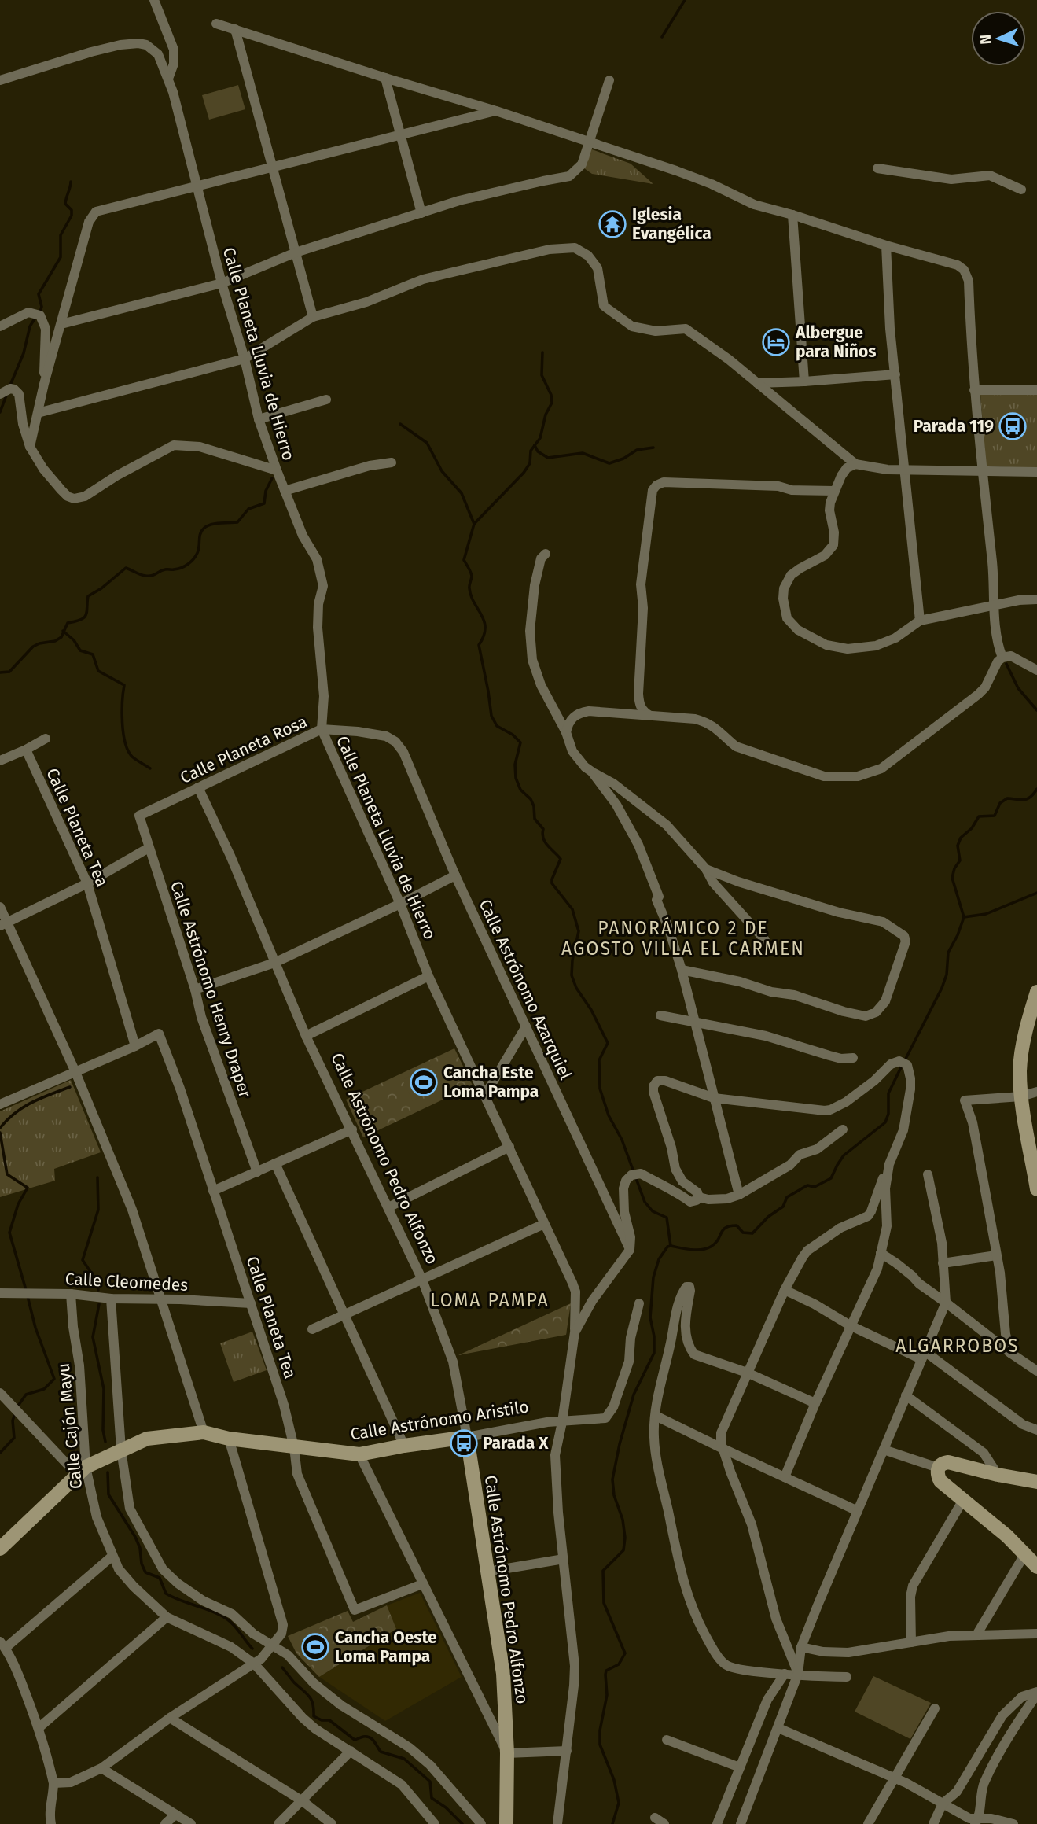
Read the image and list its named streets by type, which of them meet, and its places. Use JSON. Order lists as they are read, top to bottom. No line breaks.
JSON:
{"streets":{"street":["Calle Planeta Lluvia de Hierro","Calle Planeta Rosa","Calle Planeta Tea","Calle Astrónomo Henry Draper","Calle Astrónomo Azarquiel","Calle Astrónomo Pedro Alfonzo","Calle Cleomedes","Calle Astrónomo Aristilo","Calle Cajón Mayu"]},"crossings":[["Calle Planeta Lluvia de Hierro","Calle Planeta Rosa"],["Calle Planeta Rosa","Calle Astrónomo Henry Draper"],["Calle Planeta Rosa","Calle Astrónomo Azarquiel"],["Calle Planeta Rosa","Calle Astrónomo Pedro Alfonzo"],["Calle Planeta Tea","Calle Cleomedes"],["Calle Planeta Tea","Calle Astrónomo Aristilo"],["Calle Astrónomo Pedro Alfonzo","Calle Astrónomo Aristilo"],["Calle Cleomedes","Calle Cajón Mayu"],["Calle Astrónomo Aristilo","Calle Cajón Mayu"]],"districts":["PANORÁMICO 2 DE AGOSTO VILLA EL CARMEN","LOMA PAMPA","ALGARROBOS"],"places":{"temple":["Iglesia Evangélica"],"hotel":["Albergue para Niños"],"bus stop":["Parada 119","Parada X"],"sports":["Cancha Este Loma Pampa","Cancha Oeste Loma Pampa"]},"north":"left"}
